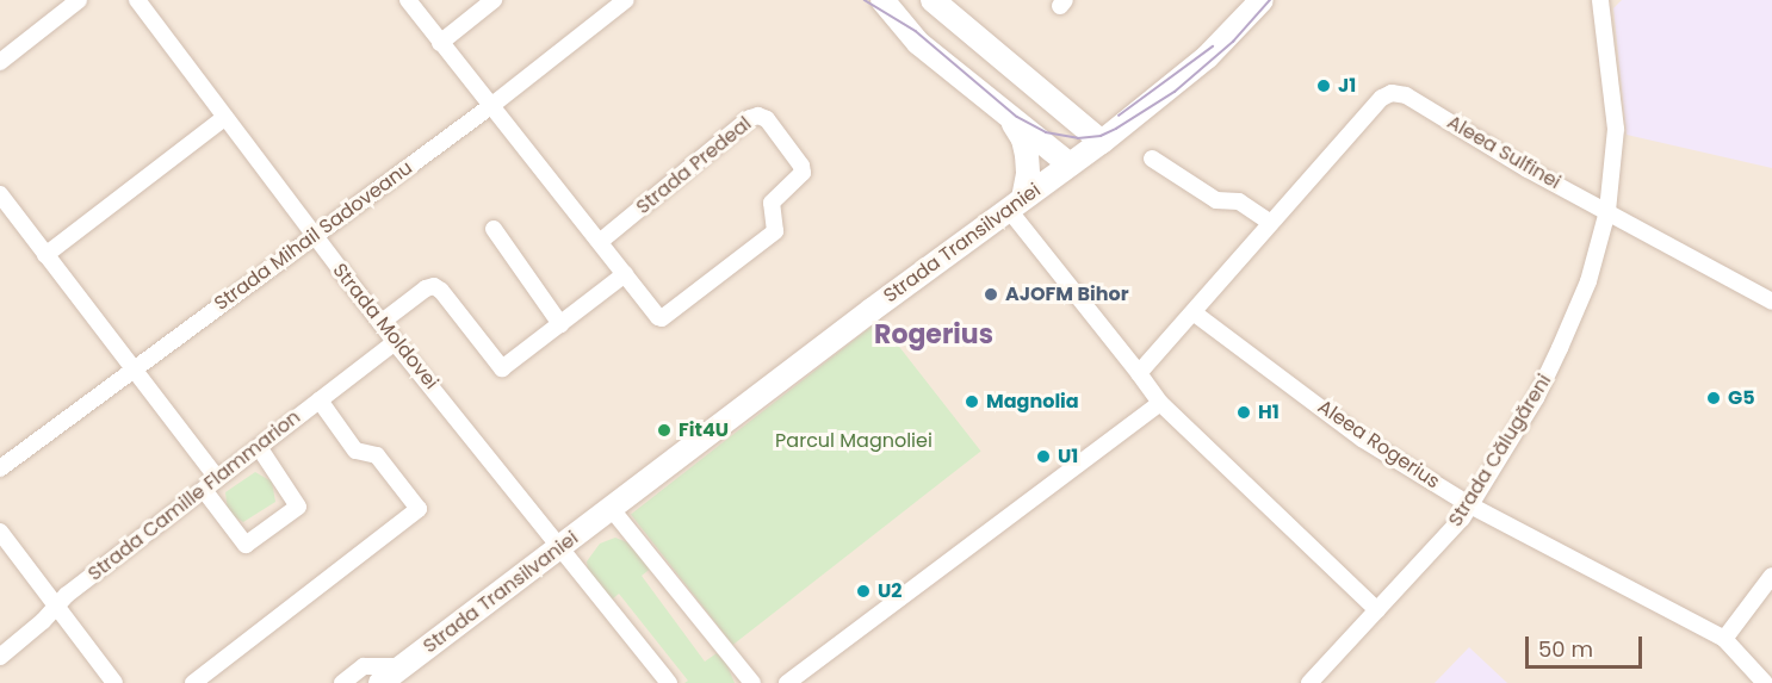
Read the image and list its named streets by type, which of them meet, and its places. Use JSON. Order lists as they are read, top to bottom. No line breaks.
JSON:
{"streets":{"main road":["Strada Transilvaniei"],"street":["Aleea Sulfinei","Strada Predeal","Strada Mihail Sadoveanu","Strada Moldovei","Aleea Rogerius","Strada Călugăreni","Strada Camille Flammarion"]},"crossings":[["Aleea Sulfinei","Aleea Rogerius"],["Aleea Sulfinei","Strada Călugăreni"],["Strada Mihail Sadoveanu","Strada Moldovei"],["Strada Transilvaniei","Strada Moldovei"],["Strada Moldovei","Strada Camille Flammarion"],["Aleea Rogerius","Strada Călugăreni"]],"districts":["Rogerius"],"parks":["Parcul Magnoliei"],"places":["J1","AJOFM Bihor","G5","Magnolia","H1","Fit4U","U1","U2"],"scale_bar":"50 m"}
